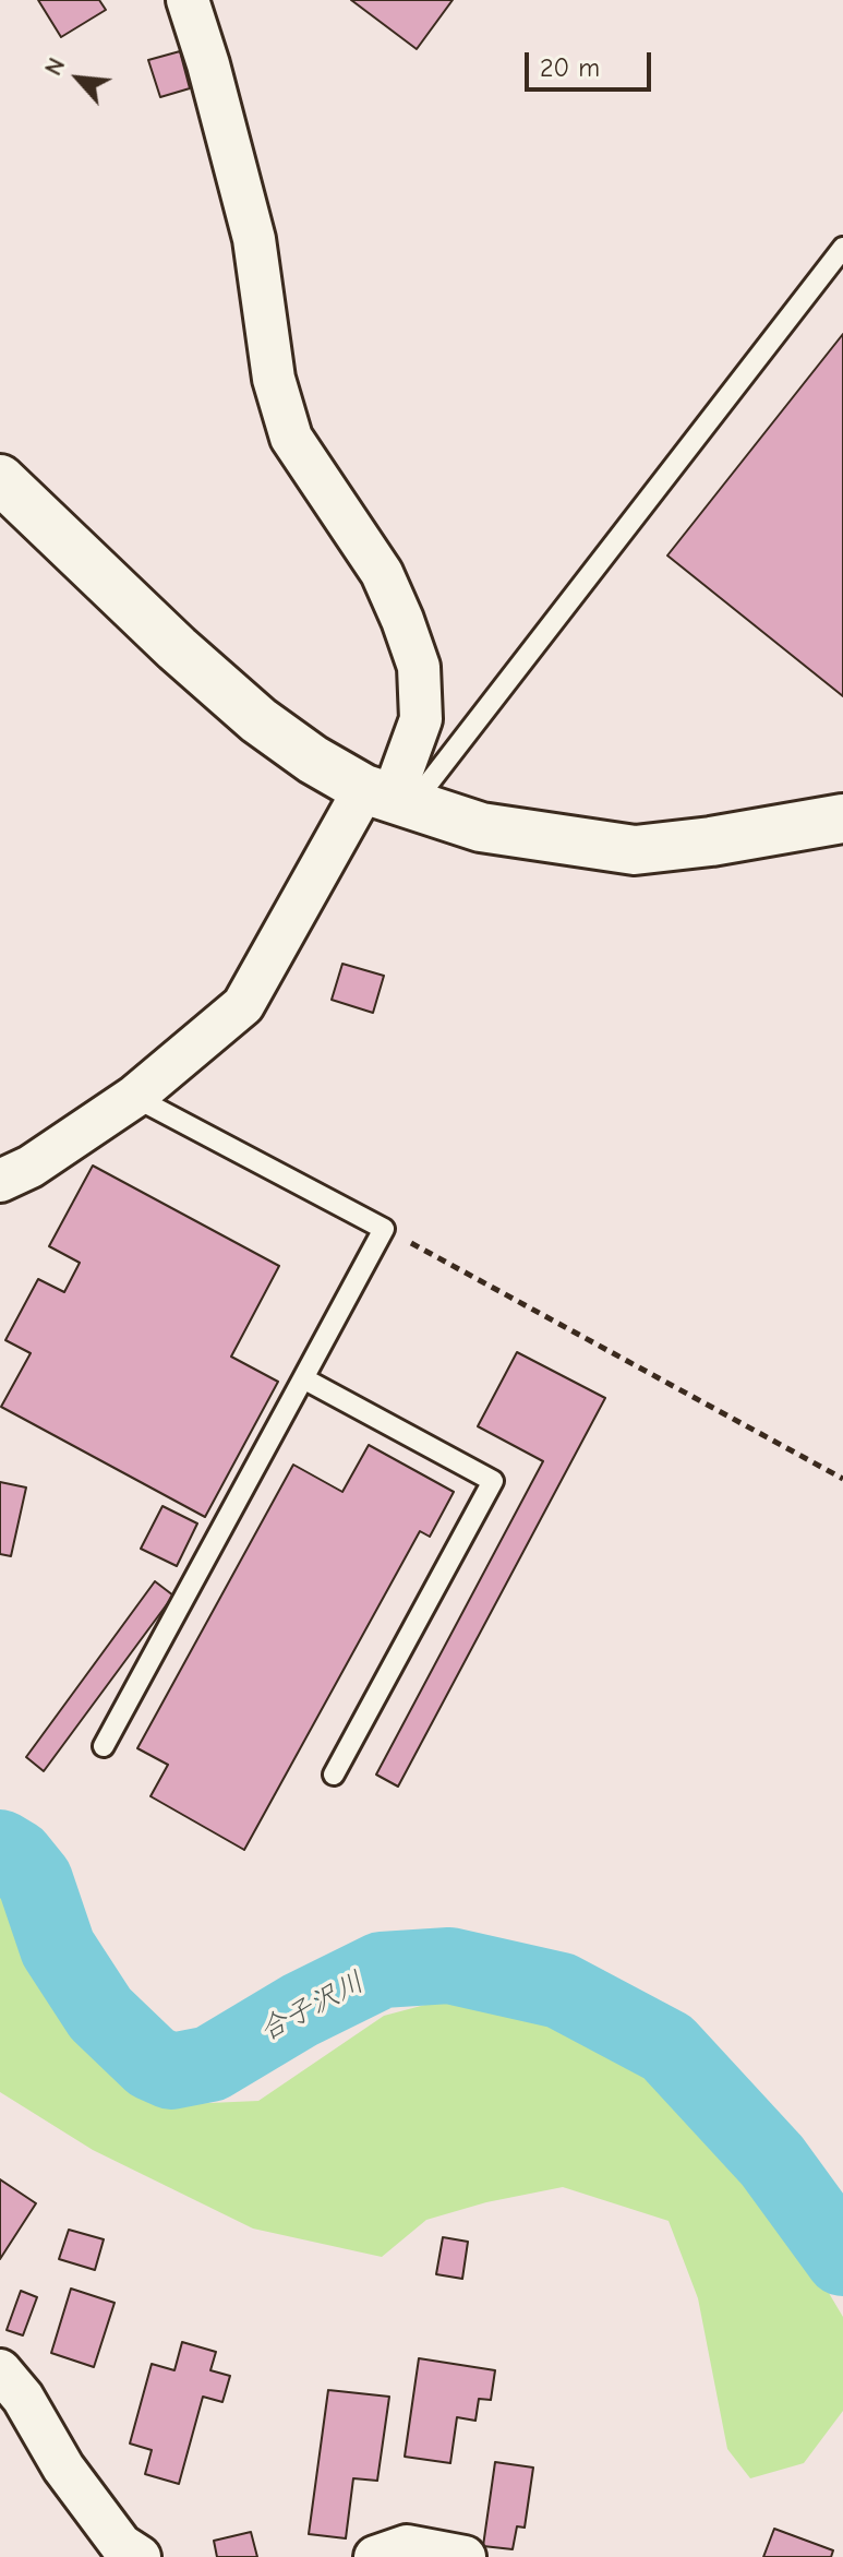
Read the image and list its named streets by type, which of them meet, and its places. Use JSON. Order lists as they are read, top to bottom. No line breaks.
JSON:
{"water":["合子沢川"],"scale_bar":"20 m","north":"top left"}
